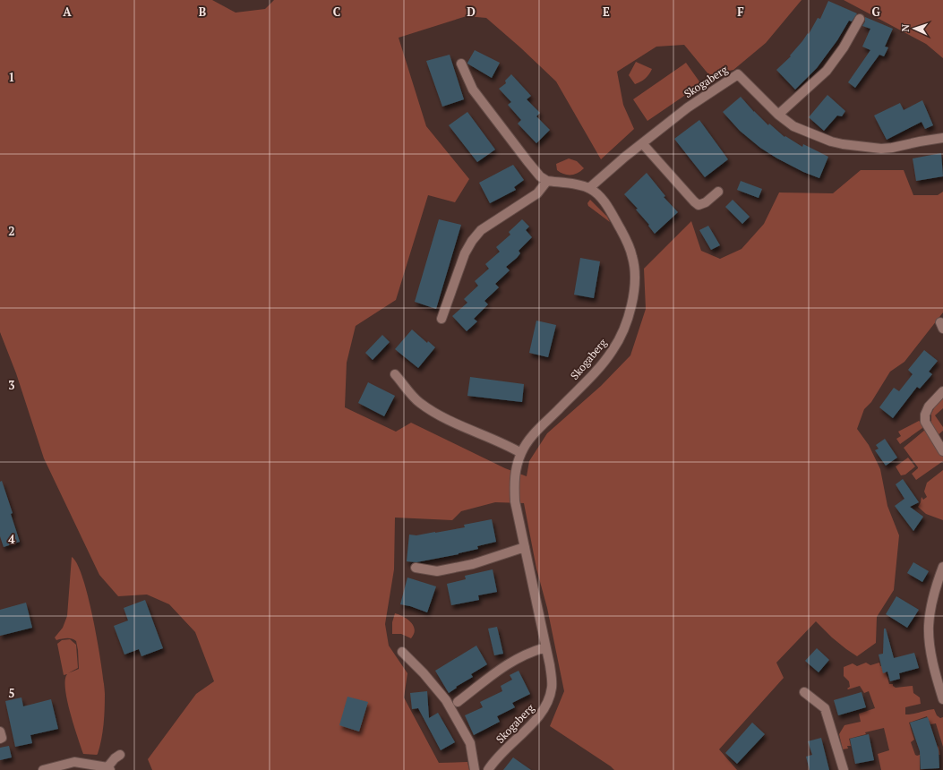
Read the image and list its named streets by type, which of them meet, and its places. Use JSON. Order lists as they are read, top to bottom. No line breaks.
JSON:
{"streets":{"street":["Skogaberg"]},"north":"left","grid":{"columns":["A","B","C","D","E","F","G"],"rows":["1","2","3","4","5"]}}
